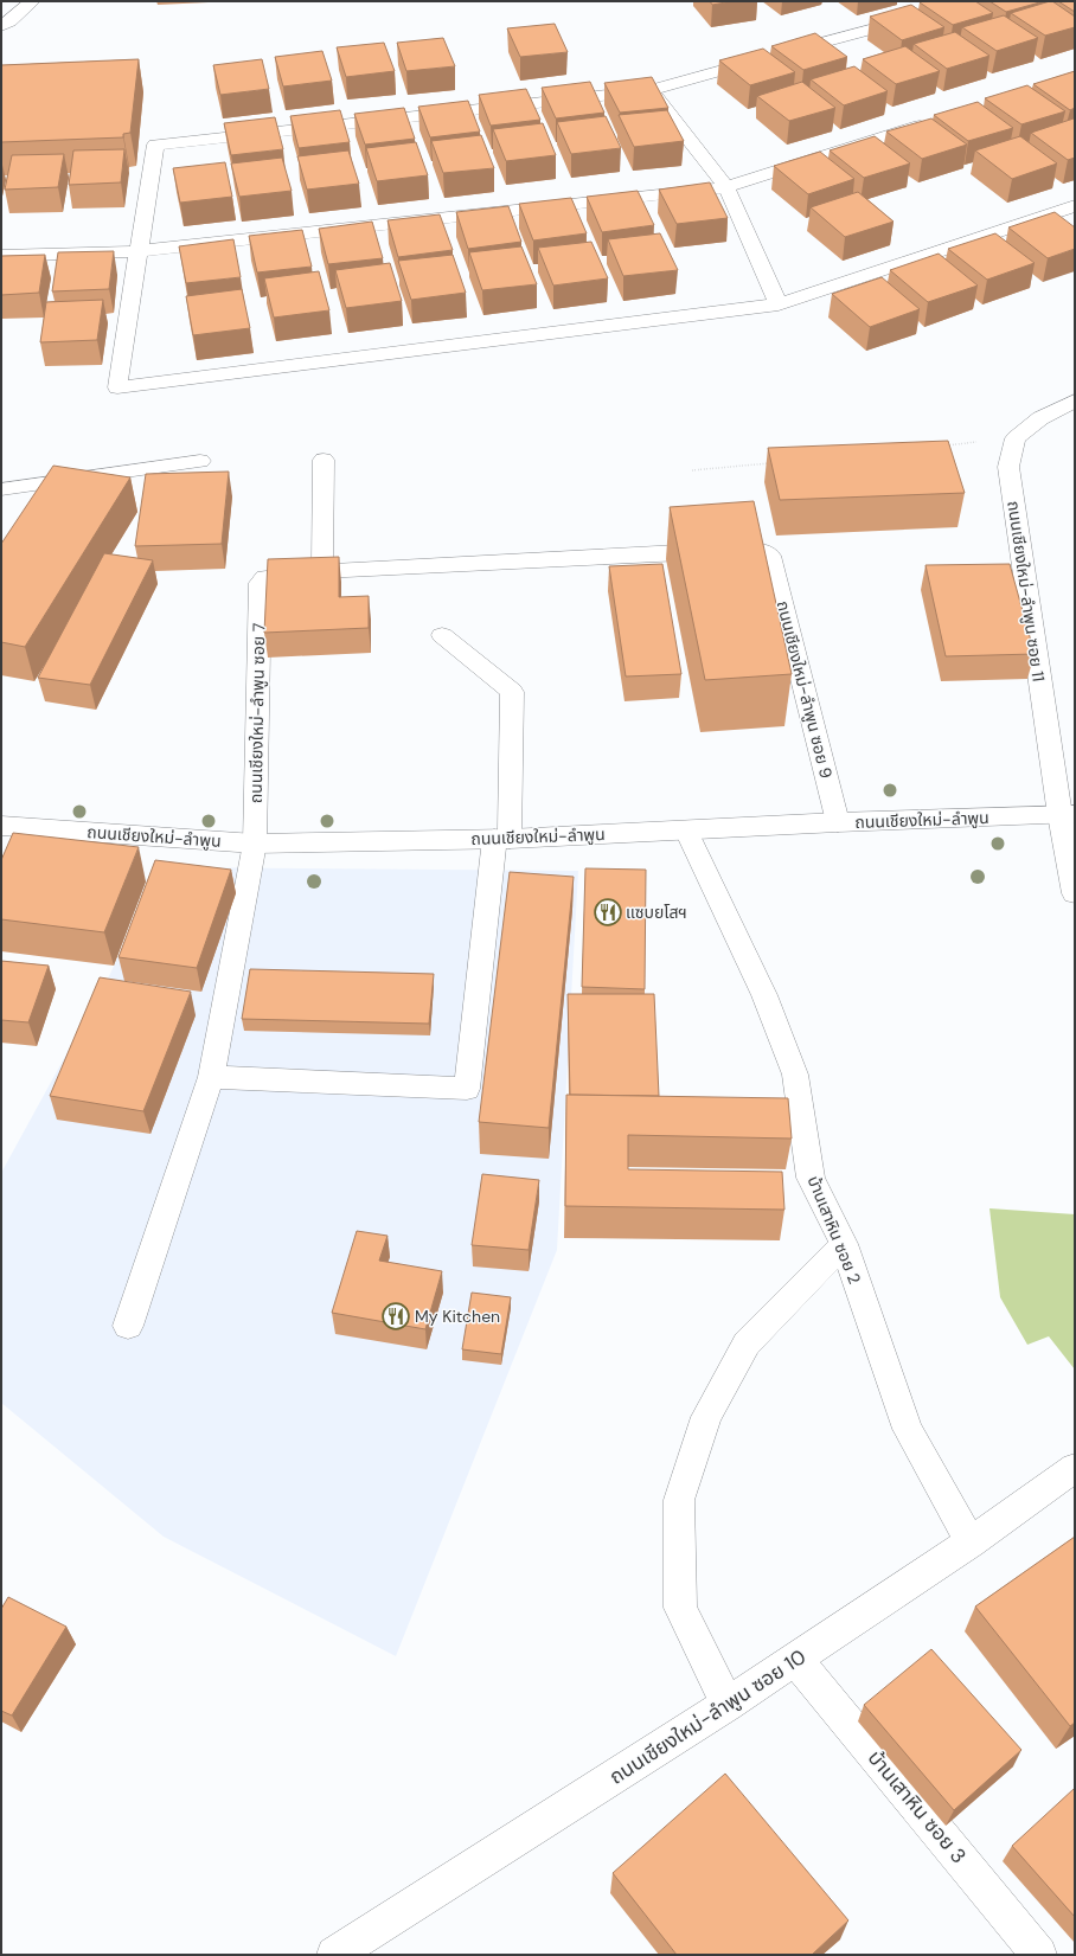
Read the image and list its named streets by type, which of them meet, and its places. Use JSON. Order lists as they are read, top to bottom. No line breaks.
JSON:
{"streets":{"street":["ถนนเชียงใหม่-ลำพูน ซอย 11","ถนนเชียงใหม่-ลำพูน ซอย 9","ถนนเชียงใหม่-ลำพูน ซอย 7","ถนนเชียงใหม่-ลำพูน","บ้านเสาหิน ซอย 2","ถนนเชียงใหม่-ลำพูน ซอย 10","บ้านเสาหิน ซอย 3"]},"crossings":[["ถนนเชียงใหม่-ลำพูน ซอย 11","ถนนเชียงใหม่-ลำพูน"],["ถนนเชียงใหม่-ลำพูน ซอย 9","ถนนเชียงใหม่-ลำพูน ซอย 7"],["ถนนเชียงใหม่-ลำพูน ซอย 9","ถนนเชียงใหม่-ลำพูน"],["ถนนเชียงใหม่-ลำพูน ซอย 7","ถนนเชียงใหม่-ลำพูน"],["ถนนเชียงใหม่-ลำพูน","บ้านเสาหิน ซอย 2"],["บ้านเสาหิน ซอย 2","ถนนเชียงใหม่-ลำพูน ซอย 10"],["ถนนเชียงใหม่-ลำพูน ซอย 10","บ้านเสาหิน ซอย 3"]],"places":{"restaurant":["แซบยโสฯ","My Kitchen"]}}
